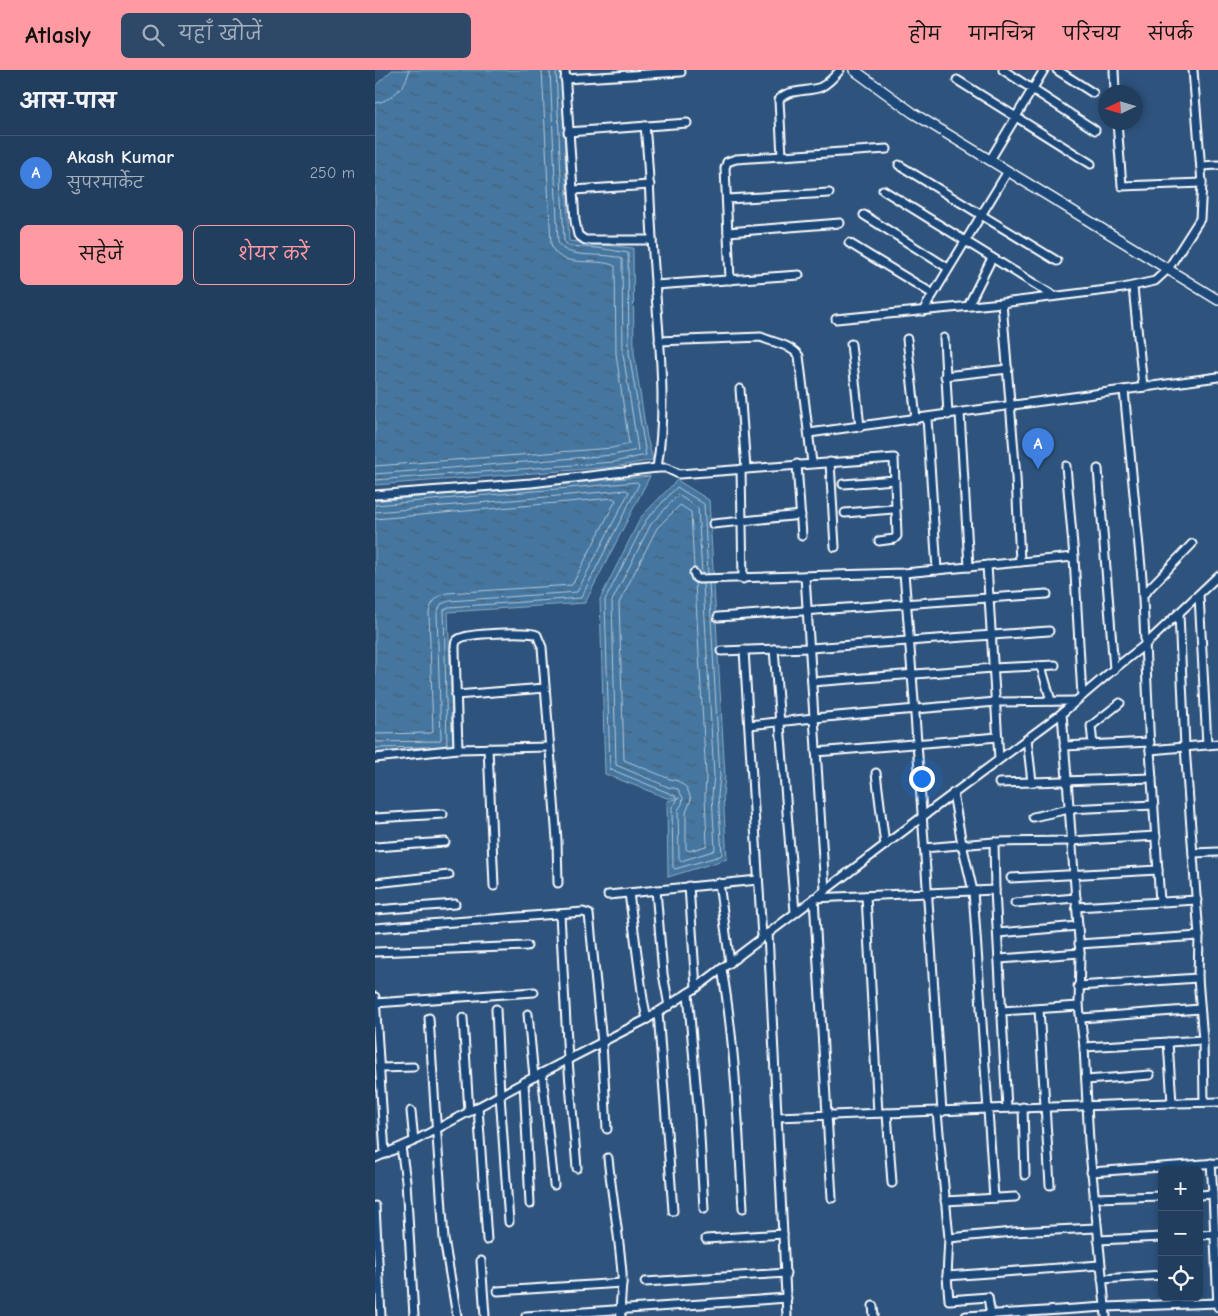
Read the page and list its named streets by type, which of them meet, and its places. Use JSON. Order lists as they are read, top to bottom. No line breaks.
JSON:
{"north":"left","page":{"header":"Atlasly","search":"यहाँ खोजें","nav":["होम","मानचित्र","परिचय","संपर्क"],"heading":"आस-पास","list":[{"mark":"A","name":"Akash Kumar","note":"सुपरमार्केट","value":"250 m"}],"buttons":["सहेजें","शेयर करें"],"pins":"A","map_buttons":["+","−"]}}
